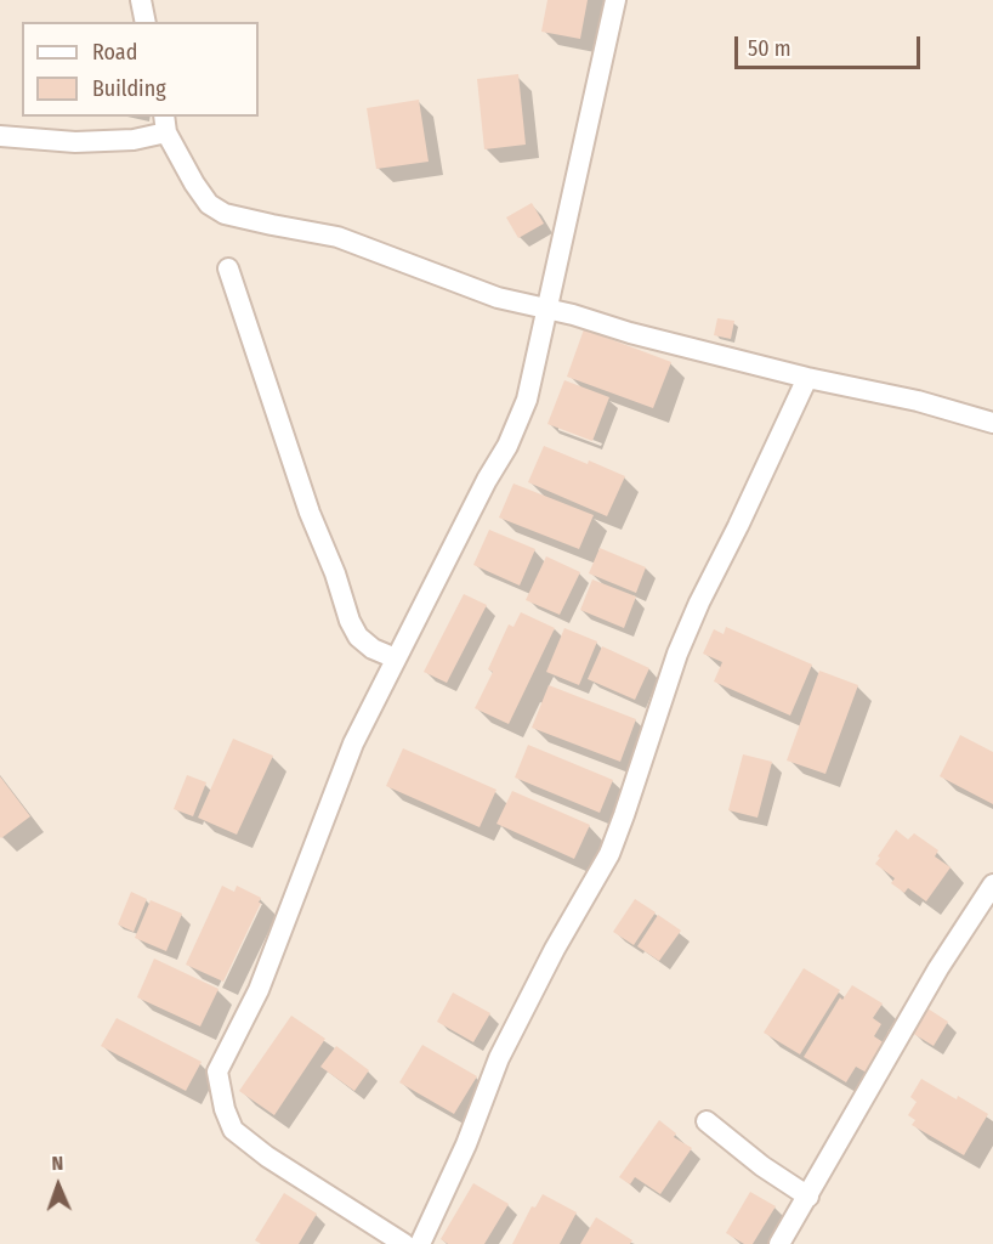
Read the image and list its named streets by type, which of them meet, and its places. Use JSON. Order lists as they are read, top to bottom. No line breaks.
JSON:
{"legend":["Road","Building"],"scale_bar":"50 m","north":"top"}
